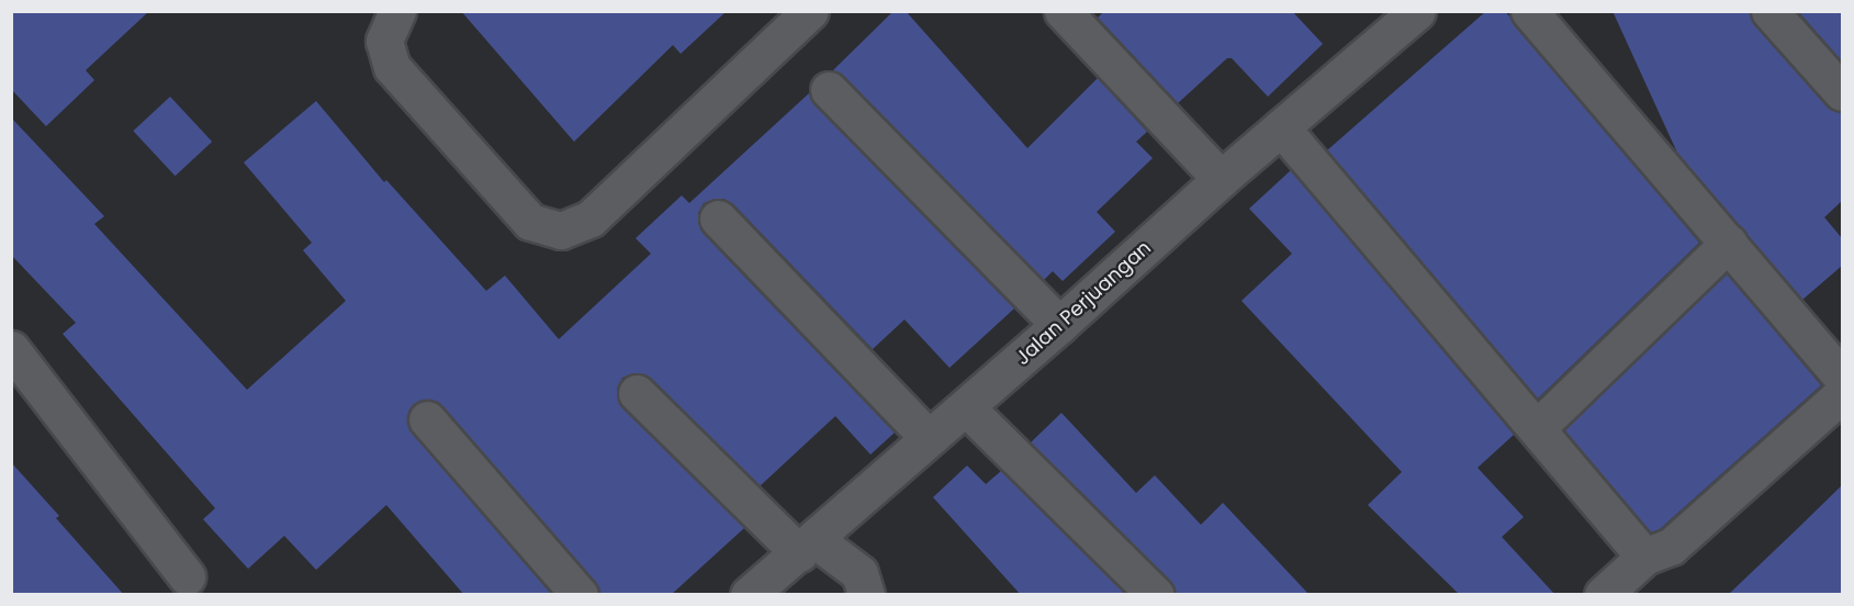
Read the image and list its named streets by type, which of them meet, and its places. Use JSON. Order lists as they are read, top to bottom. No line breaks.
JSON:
{"streets":{"street":["Jalan Perjuangan"]}}
